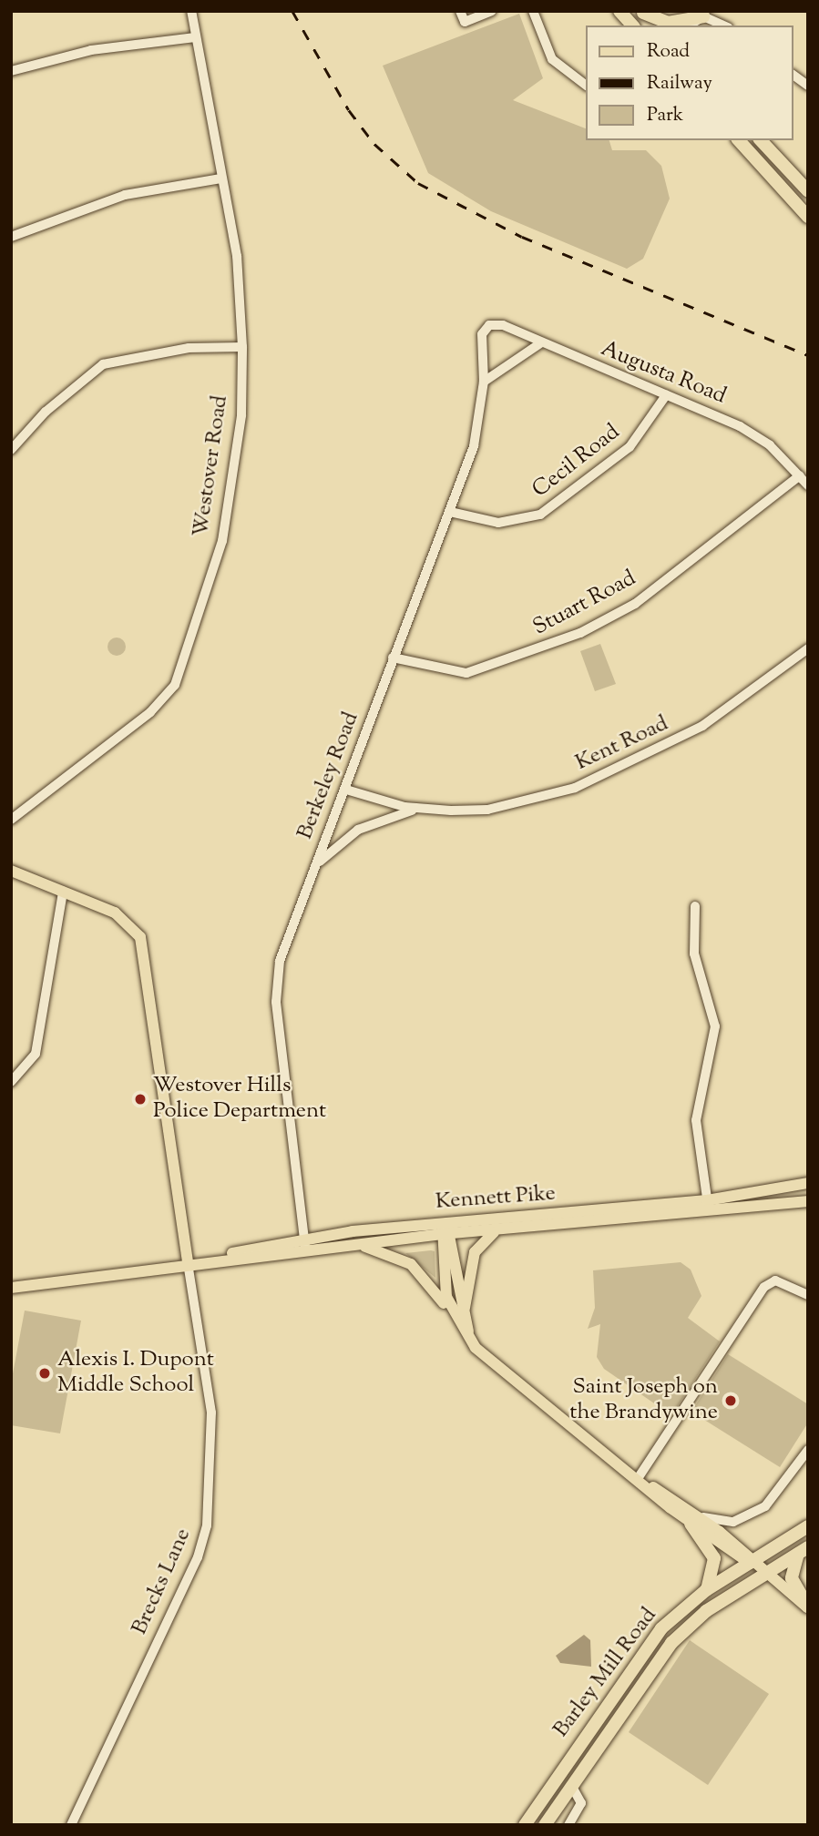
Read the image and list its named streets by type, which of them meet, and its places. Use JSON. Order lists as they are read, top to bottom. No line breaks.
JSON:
{"streets":{"highway":["Barley Mill Road"],"main road":["Kennett Pike"],"street":["Augusta Road","Cecil Road","Westover Road","Stuart Road","Kent Road","Berkeley Road","Brecks Lane"]},"crossings":[["Augusta Road","Cecil Road"],["Augusta Road","Stuart Road"],["Augusta Road","Berkeley Road"],["Cecil Road","Berkeley Road"],["Stuart Road","Berkeley Road"],["Kent Road","Berkeley Road"],["Berkeley Road","Kennett Pike"],["Kennett Pike","Brecks Lane"]],"places":["Westover Hills Police Department","Alexis I. Dupont Middle School","Saint Joseph on the Brandywine"],"legend":["Road","Railway","Park"]}
